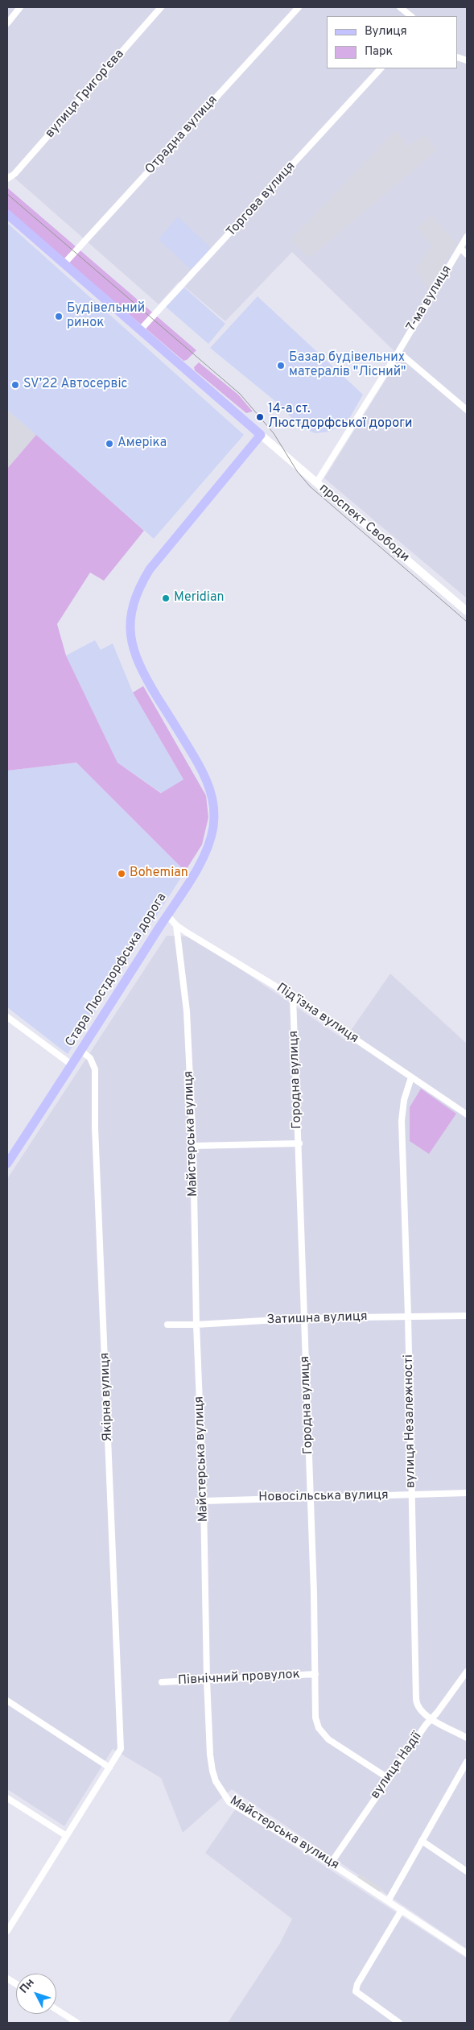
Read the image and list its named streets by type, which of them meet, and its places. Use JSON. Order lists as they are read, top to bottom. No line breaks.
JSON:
{"streets":{"main road":["Стара Люстдорфська дорога"],"street":["вулиця Григор'єва","Отрадна вулиця","Торгова вулиця","7-ма вулиця","проспект Свободи","Підʼїзна вулиця","Городна вулиця","Майстерська вулиця","Затишна вулиця","Якірна вулиця","вулиця Незалежності","Новосільська вулиця","Північний провулок","вулиця Надії"]},"crossings":[["7-ма вулиця","проспект Свободи"],["проспект Свободи","Стара Люстдорфська дорога"],["Стара Люстдорфська дорога","Підʼїзна вулиця"],["Стара Люстдорфська дорога","Якірна вулиця"],["Підʼїзна вулиця","Городна вулиця"],["Підʼїзна вулиця","Майстерська вулиця"],["Підʼїзна вулиця","вулиця Незалежності"],["Городна вулиця","Затишна вулиця"],["Городна вулиця","Новосільська вулиця"],["Городна вулиця","Північний провулок"],["Городна вулиця","вулиця Надії"],["Майстерська вулиця","Затишна вулиця"],["Майстерська вулиця","Новосільська вулиця"],["Майстерська вулиця","Північний провулок"],["Майстерська вулиця","вулиця Надії"],["Затишна вулиця","вулиця Незалежності"],["вулиця Незалежності","Новосільська вулиця"],["вулиця Незалежності","вулиця Надії"]],"places":["Будівельний ринок","Базар будівельних матералів \"Лісний\"","SV’22 Автосервіс","14-а ст. Люстдорфської дороги","Амеріка","Meridian","Bohemian"],"legend":["Вулиця","Парк"],"north":"top left"}
